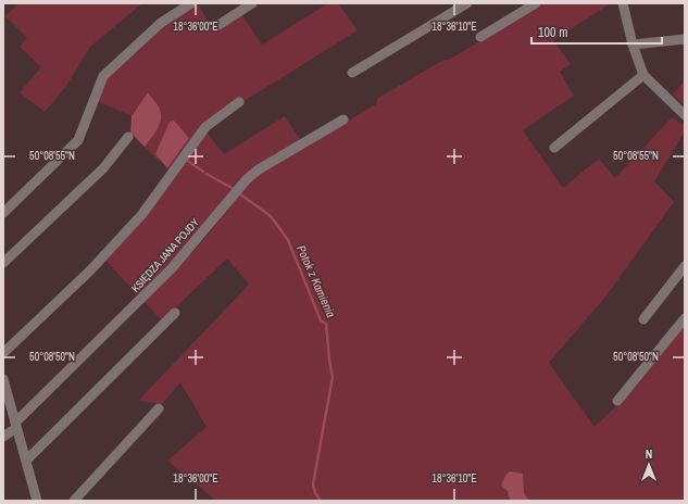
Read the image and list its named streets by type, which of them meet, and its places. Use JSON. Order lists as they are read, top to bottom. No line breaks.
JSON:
{"streets":{"street":["KSIĘDZA JANA POJDY"]},"water":["Potok z Kamienia"],"scale_bar":"100 m","north":"top","coordinates":["18°36'00\"E","18°36'10\"E","50°08'55\"N","50°08'50\"N"]}
